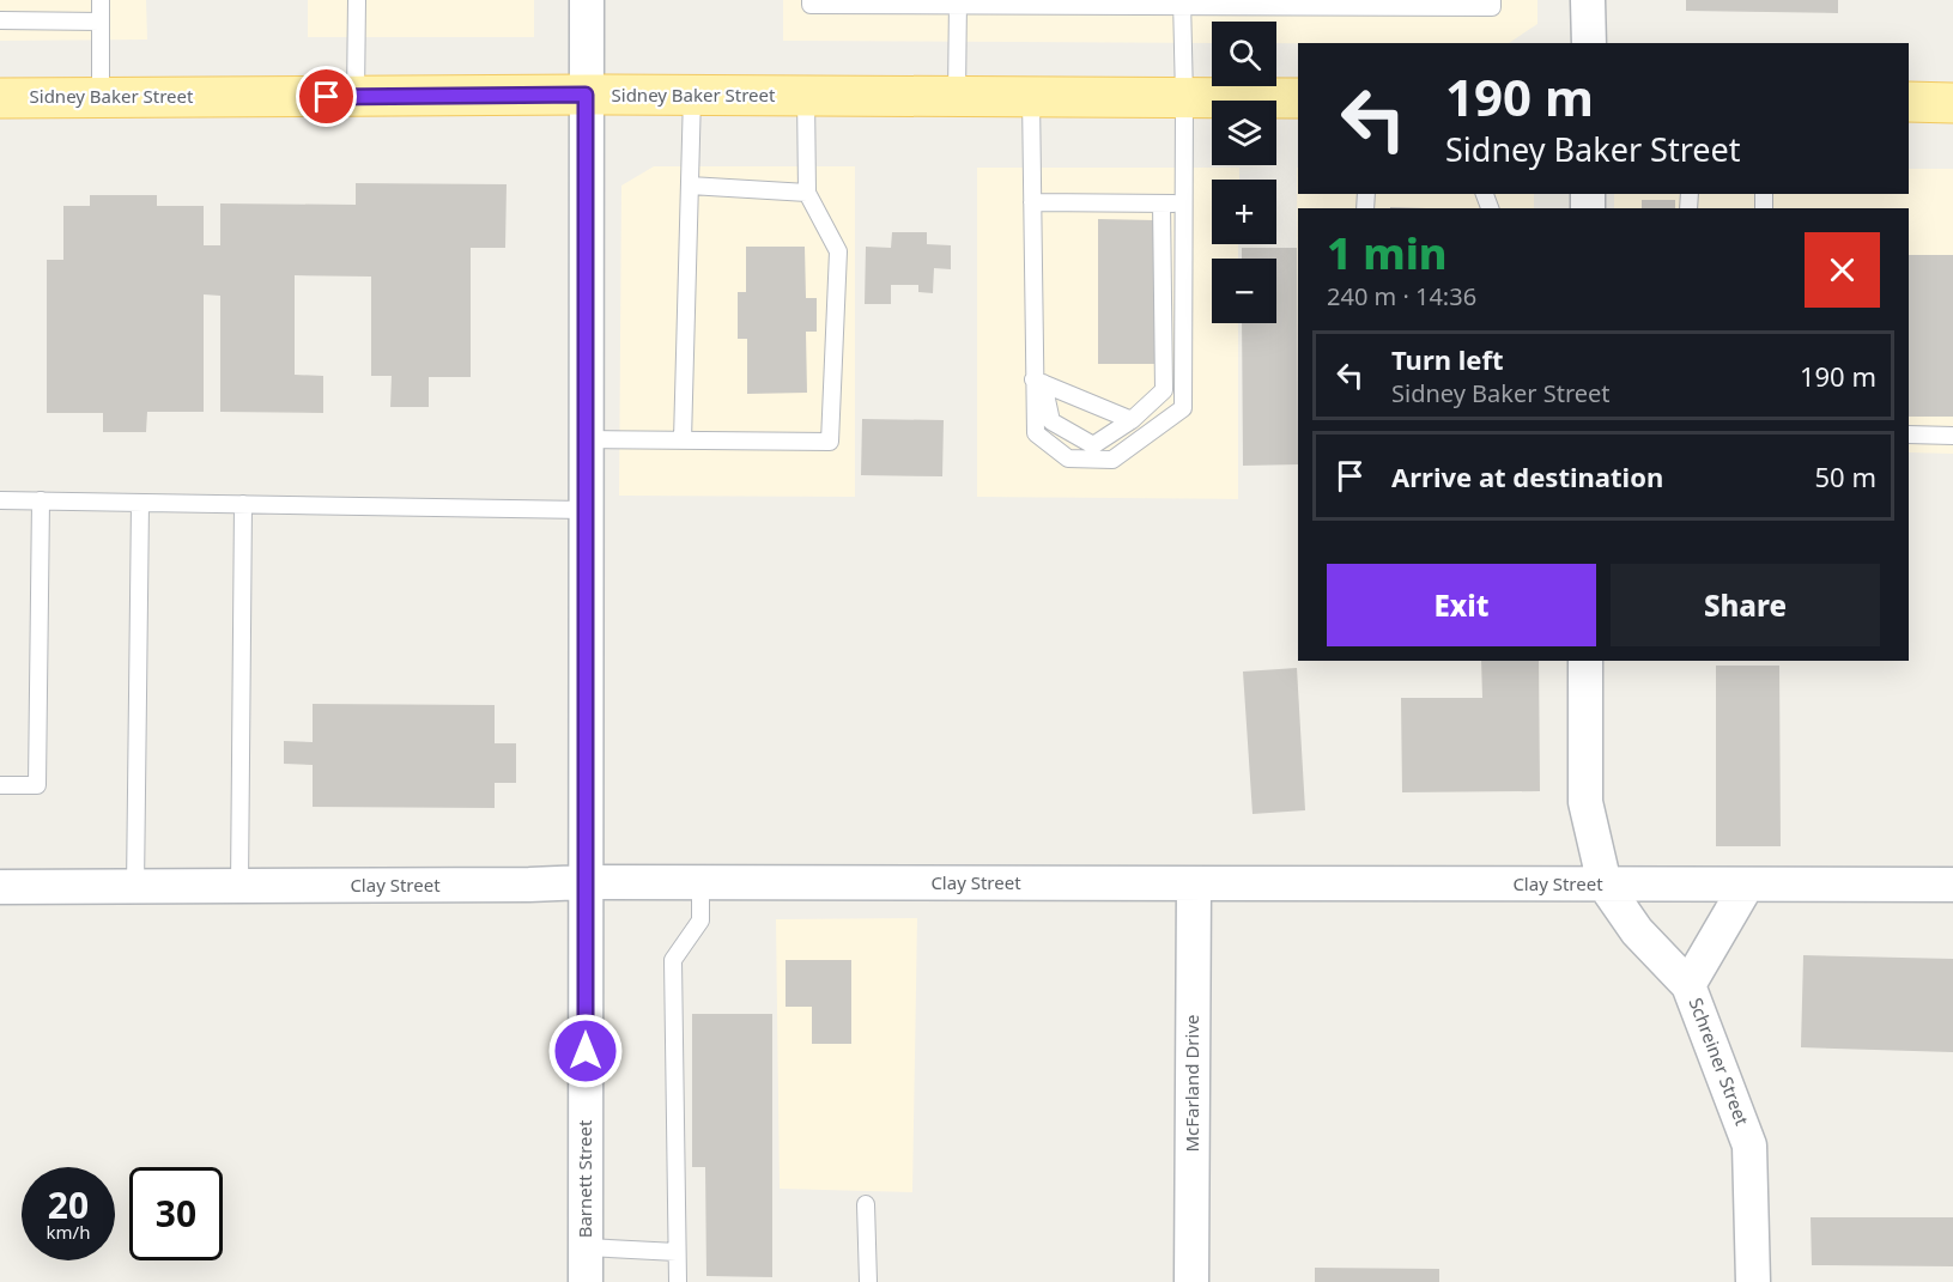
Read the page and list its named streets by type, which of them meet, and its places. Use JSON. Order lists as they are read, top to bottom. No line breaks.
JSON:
{"streets":{"main road":["Sidney Baker Street"],"street":["Clay Street","Schreiner Street","McFarland Drive","Barnett Street"]},"crossings":[["Sidney Baker Street","Barnett Street"],["Clay Street","Schreiner Street"],["Clay Street","McFarland Drive"],["Clay Street","Barnett Street"]],"page":{"map_buttons":["+","−"],"turn":["190 m","Sidney Baker Street"],"heading":["1 min","240 m · 14:36"],"list":[{"name":"Turn left","note":"Sidney Baker Street","value":"190 m"},{"name":"Arrive at destination","value":"50 m"}],"buttons":["Exit","Share"],"speed":"20 km/h","limit":"30"}}
